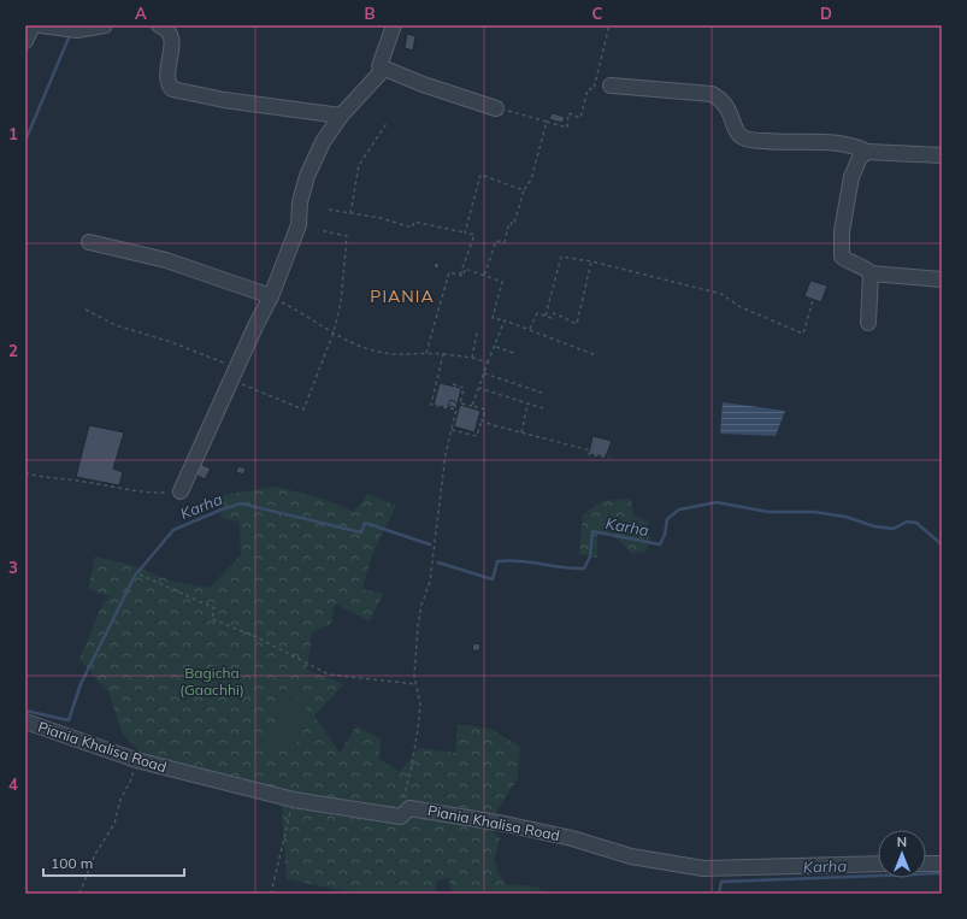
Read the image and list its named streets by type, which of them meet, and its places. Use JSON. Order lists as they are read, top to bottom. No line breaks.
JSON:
{"streets":{"street":["Piania Khalisa Road"]},"districts":["PIANIA"],"water":["Karha"],"parks":["Bagicha (Gaachhi)"],"scale_bar":"100 m","north":"top","grid":{"columns":["A","B","C","D"],"rows":["1","2","3","4"]}}
